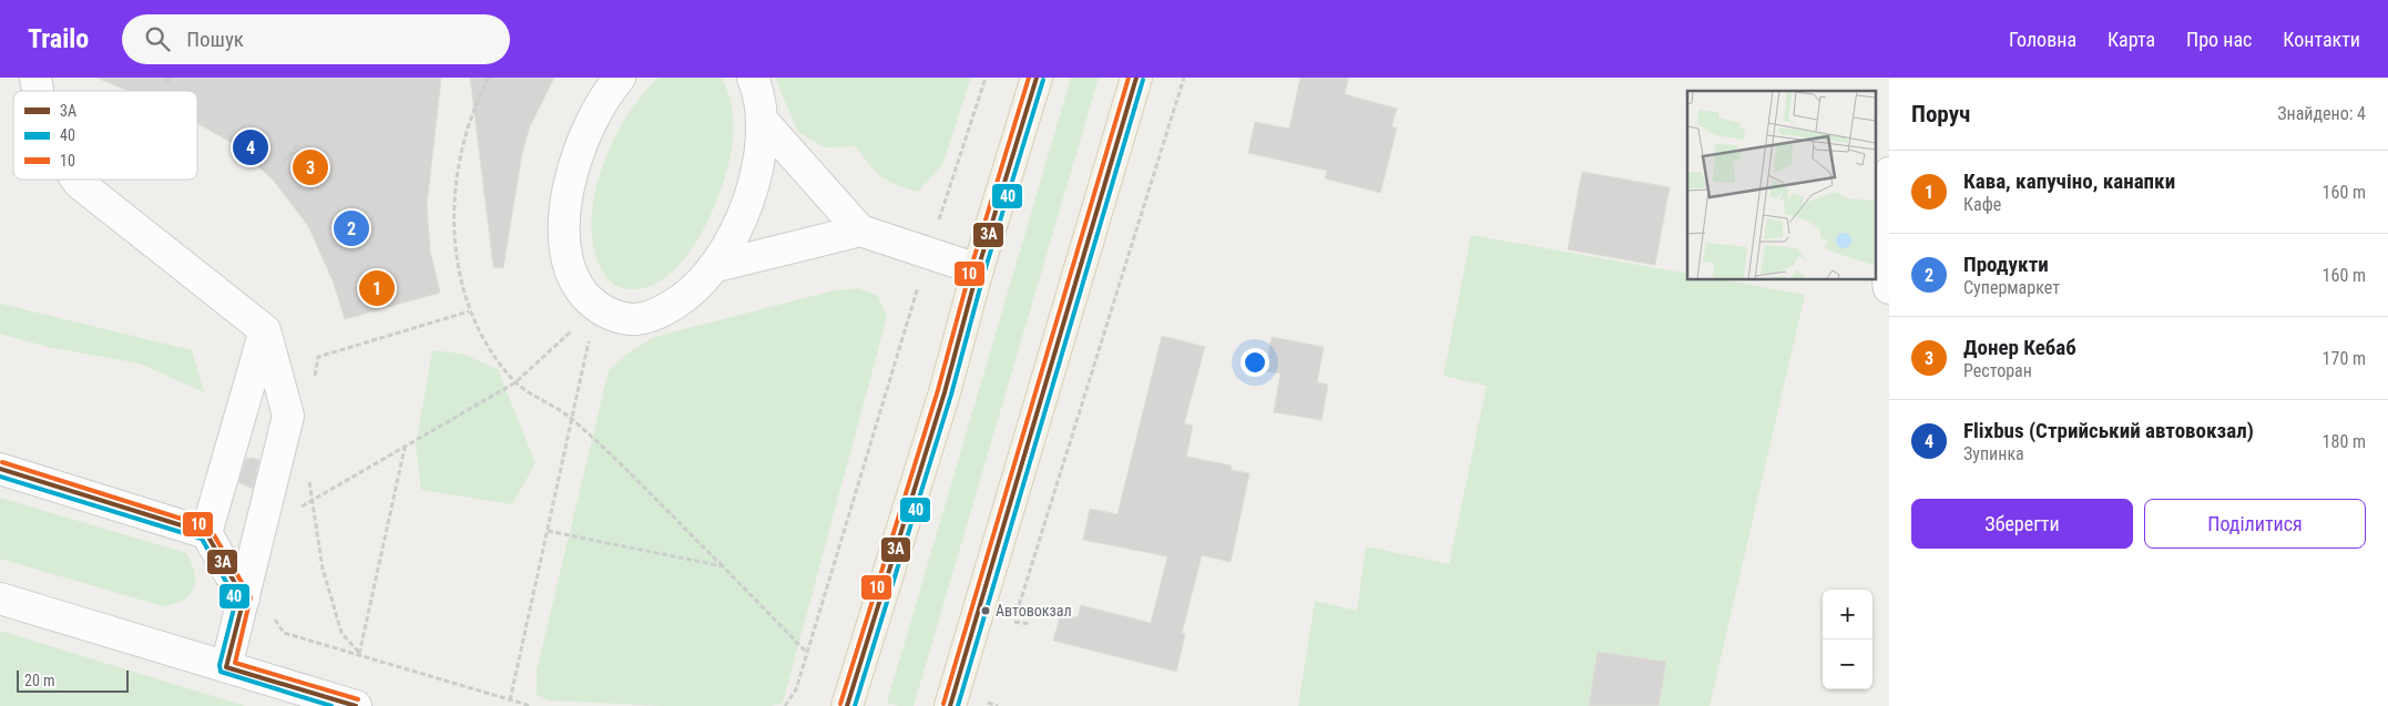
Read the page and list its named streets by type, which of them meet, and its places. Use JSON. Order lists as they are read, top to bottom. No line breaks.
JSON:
{"places":["Автовокзал"],"lines":["transit line 3А","transit line 10","transit line 40"],"legend":["3А","40","10"],"scale_bar":"20 m","page":{"header":"Trailo","search":"Пошук","nav":["Головна","Карта","Про нас","Контакти"],"heading":["Поруч","Знайдено: 4"],"pins":["4","3","2","1"],"list":[{"mark":"1","name":"Кава, капучіно, канапки","note":"Кафе","value":"160 m"},{"mark":"2","name":"Продукти","note":"Супермаркет","value":"160 m"},{"mark":"3","name":"Донер Кебаб","note":"Ресторан","value":"170 m"},{"mark":"4","name":"Flixbus (Стрийський автовокзал)","note":"Зупинка","value":"180 m"}],"buttons":["Зберегти","Поділитися"],"map_buttons":["+","−"],"scale":"20 m"}}
